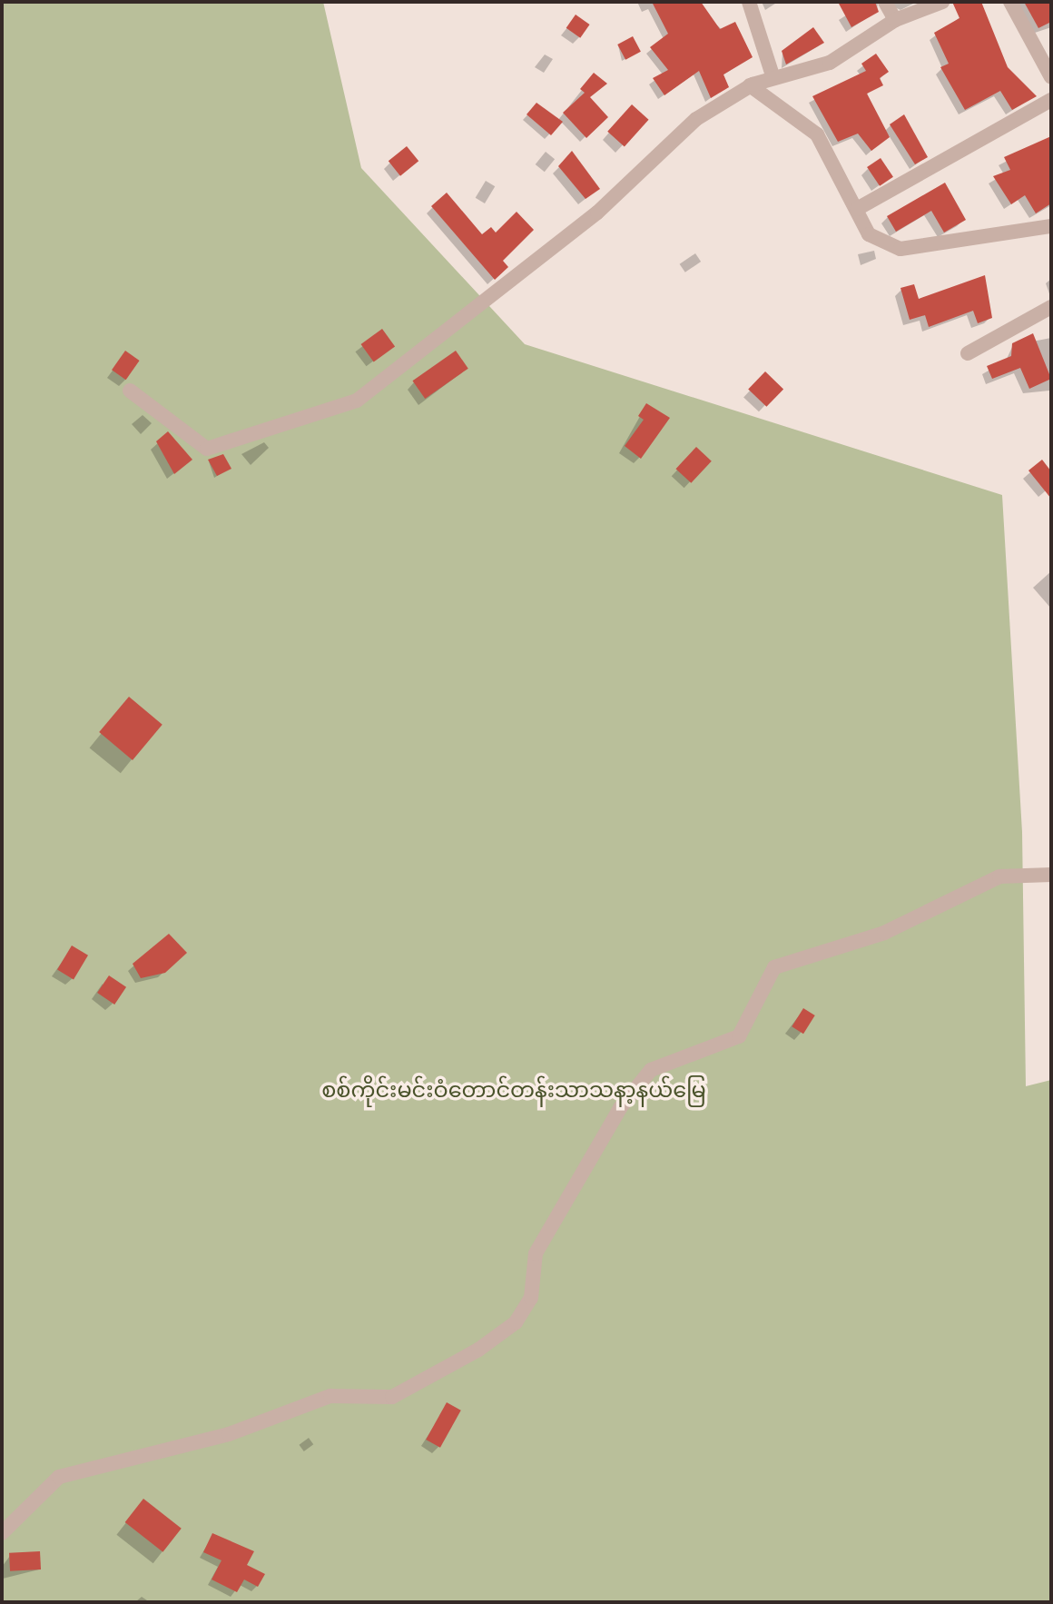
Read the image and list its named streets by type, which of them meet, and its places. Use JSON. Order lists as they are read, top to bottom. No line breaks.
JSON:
{"parks":["စစ်ကိုင်းမင်းဝံတောင်တန်းသာသနာ့နယ်မြေ"]}
